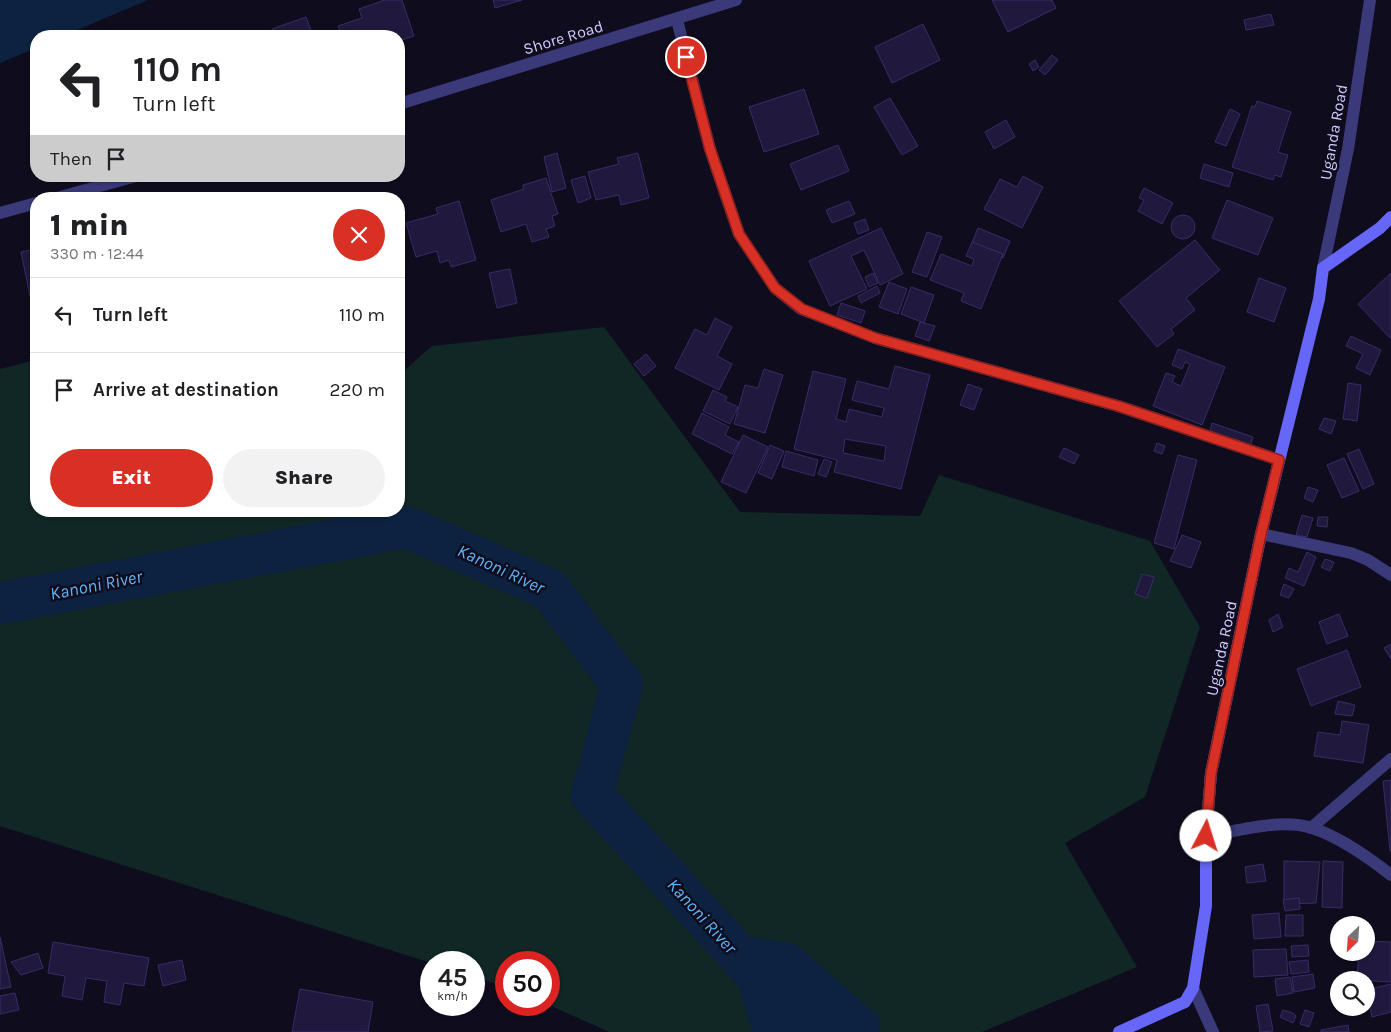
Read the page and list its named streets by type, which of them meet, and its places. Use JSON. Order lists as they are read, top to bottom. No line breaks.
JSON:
{"streets":{"main road":["Uganda Road"],"street":["Shore Road"]},"water":["Kanoni River"],"north":"bottom left","page":{"turn":["110 m","Turn left"],"then":"Then","heading":["1 min","330 m · 12:44"],"list":[{"name":"Turn left","value":"110 m"},{"name":"Arrive at destination","value":"220 m"}],"buttons":["Exit","Share"],"speed":"45 km/h","limit":"50"}}
